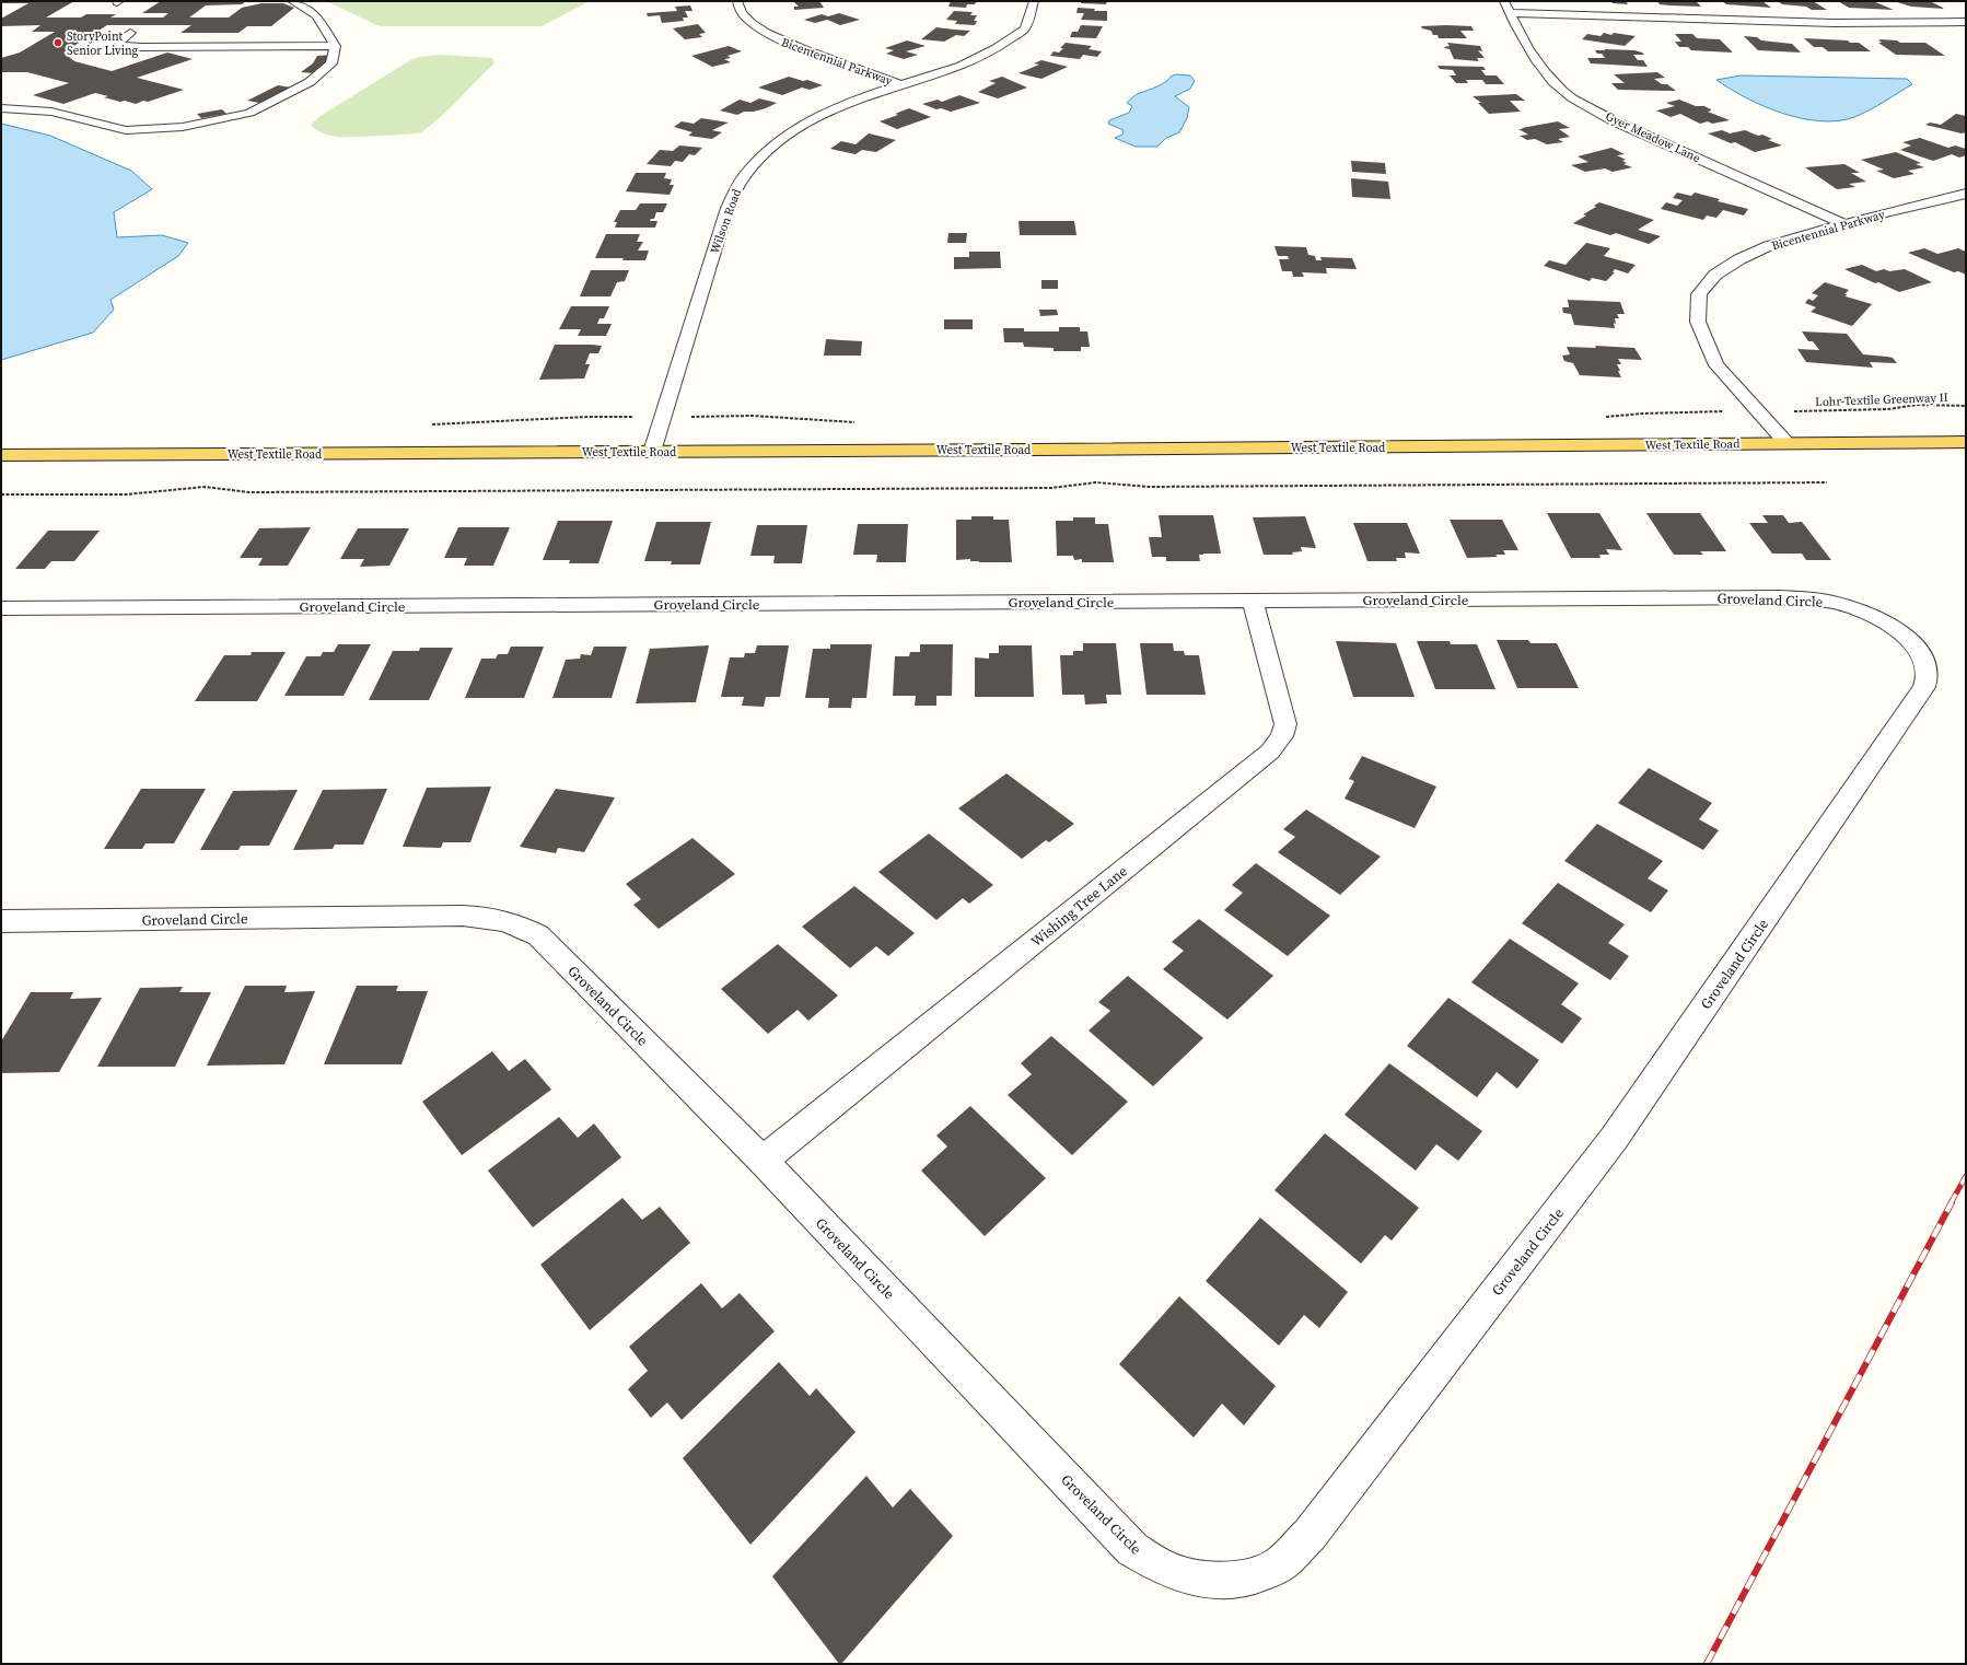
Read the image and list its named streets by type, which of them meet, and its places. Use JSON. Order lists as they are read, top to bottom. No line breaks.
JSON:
{"streets":{"main road":["West Textile Road"],"street":["Bicentennial Parkway","Gyer Meadow Lane","Wilson Road","Groveland Circle","Wishing Tree Lane"],"path":["Lohr-Textile Greenway II"]},"crossings":[["Bicentennial Parkway","Gyer Meadow Lane"],["Bicentennial Parkway","Wilson Road"],["Bicentennial Parkway","West Textile Road"],["Wilson Road","West Textile Road"],["Groveland Circle","Wishing Tree Lane"]],"places":["StoryPoint Senior Living"]}
